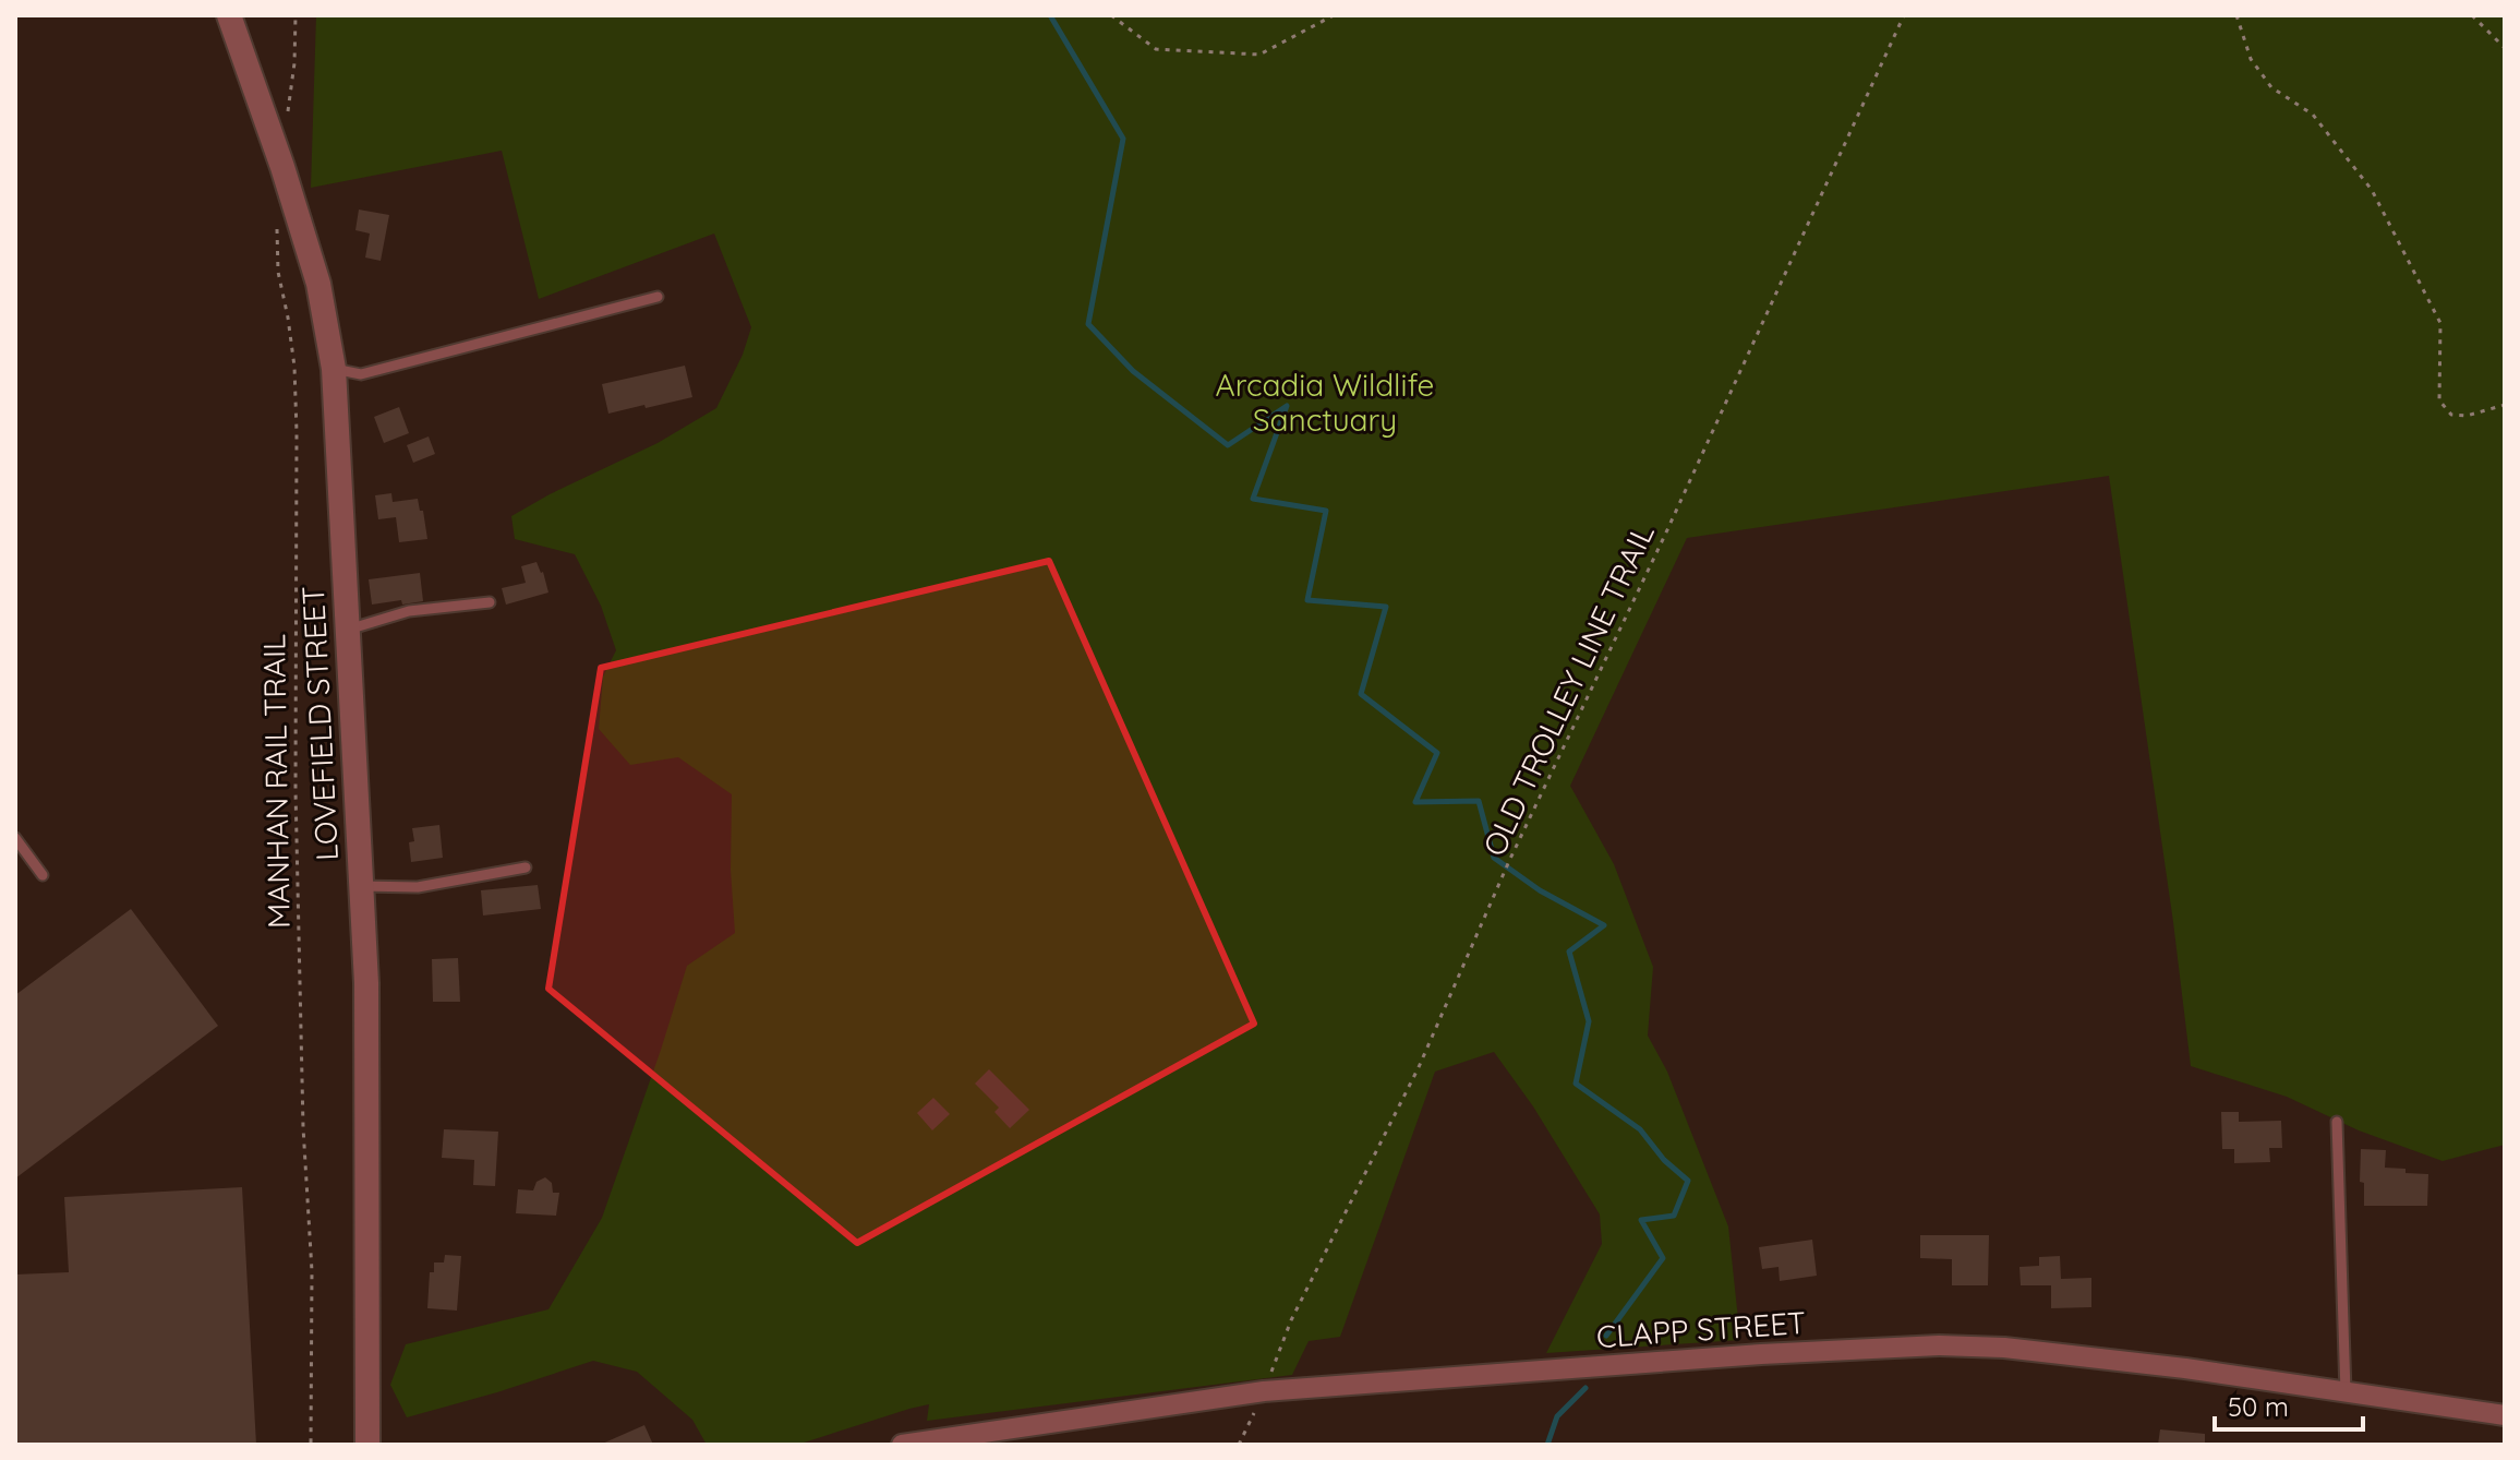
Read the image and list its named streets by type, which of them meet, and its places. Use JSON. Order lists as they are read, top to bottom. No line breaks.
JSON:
{"streets":{"street":["LOVEFIELD STREET","CLAPP STREET"],"path":["OLD TROLLEY LINE TRAIL","MANHAN RAIL TRAIL"]},"parks":["Arcadia Wildlife Sanctuary"],"scale_bar":"50 m"}
